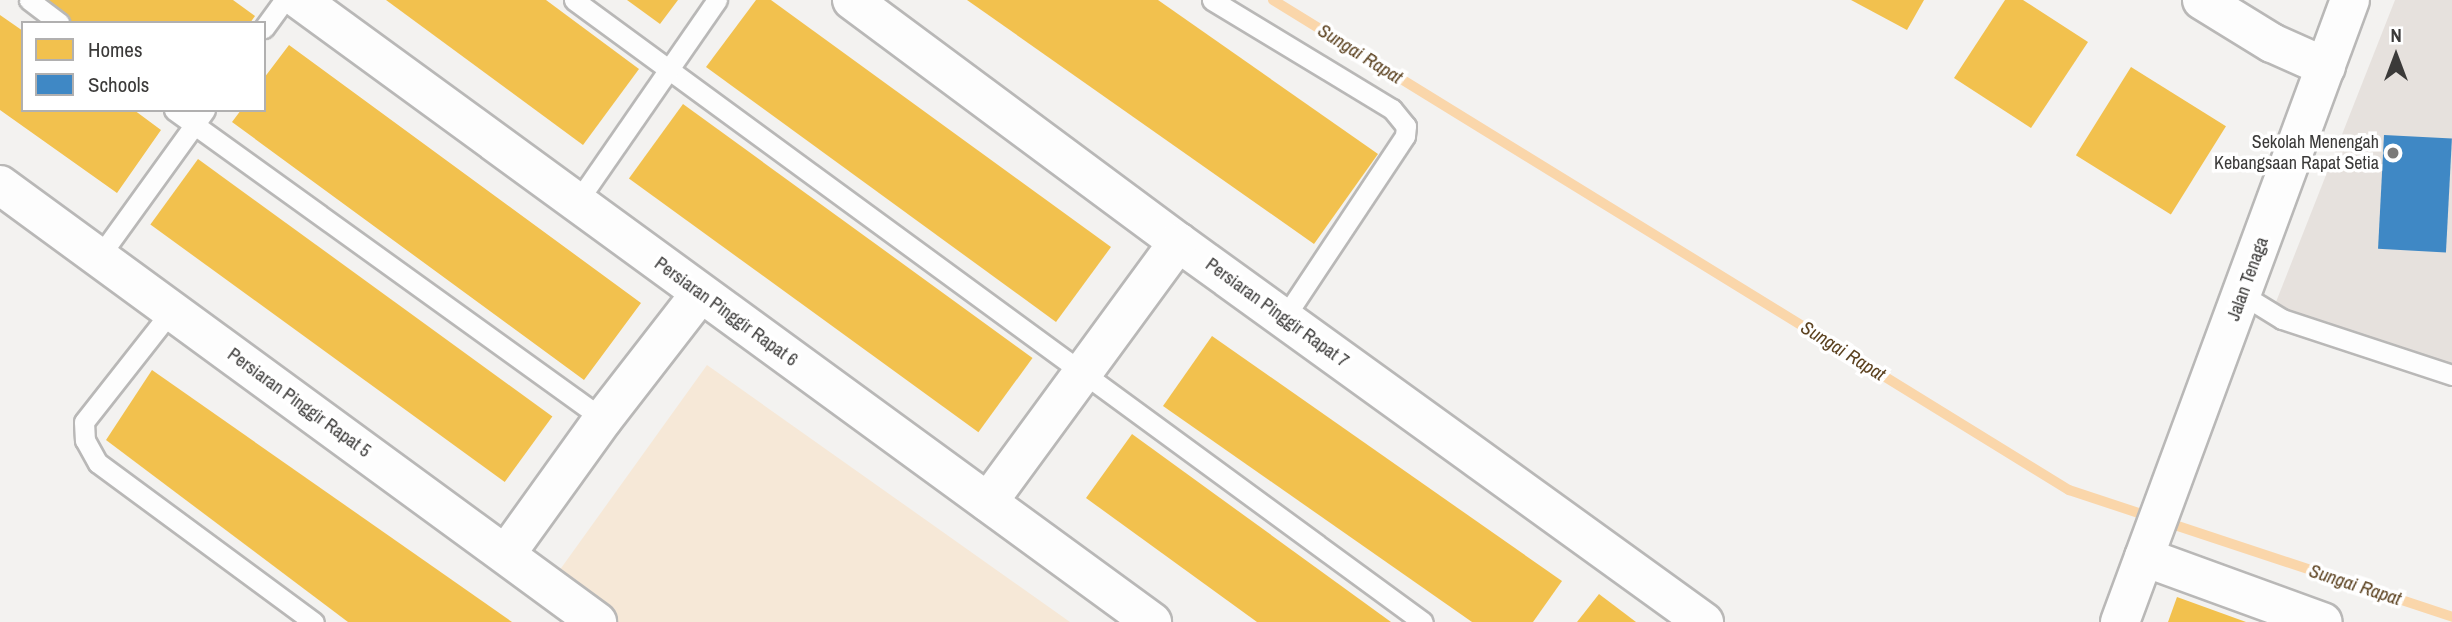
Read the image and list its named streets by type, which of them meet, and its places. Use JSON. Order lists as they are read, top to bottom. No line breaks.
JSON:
{"streets":{"street":["Jalan Tenaga","Persiaran Pinggir Rapat 6","Persiaran Pinggir Rapat 7","Persiaran Pinggir Rapat 5"]},"water":["Sungai Rapat"],"places":["Sekolah Menengah Kebangsaan Rapat Setia"],"legend":["Homes","Schools"],"north":"top"}
